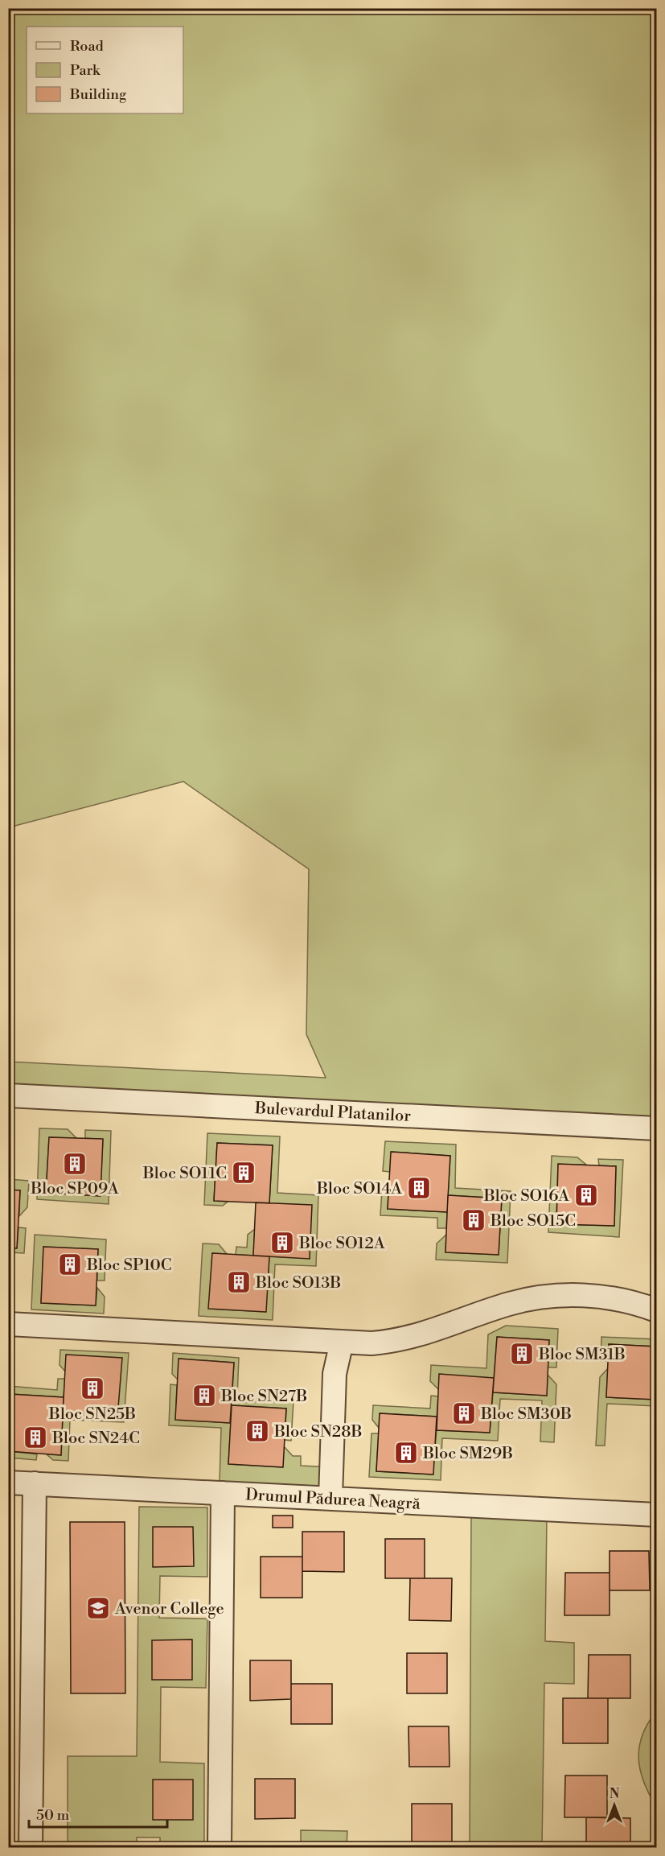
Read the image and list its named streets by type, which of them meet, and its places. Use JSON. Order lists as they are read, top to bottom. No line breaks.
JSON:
{"streets":{"street":["Bulevardul Platanilor","Drumul Pădurea Neagră"]},"places":{"building":["Bloc SP09A","Bloc SO11C","Bloc SO14A","Bloc SO16A","Bloc SO15C","Bloc SO12A","Bloc SP10C","Bloc SO13B","Bloc SM31B","Bloc SN25B","Bloc SN27B","Bloc SM30B","Bloc SN28B","Bloc SN24C","Bloc SM29B"],"school or university":["Avenor College"]},"legend":["Road","Park","Building"],"scale_bar":"50 m","north":"top"}
